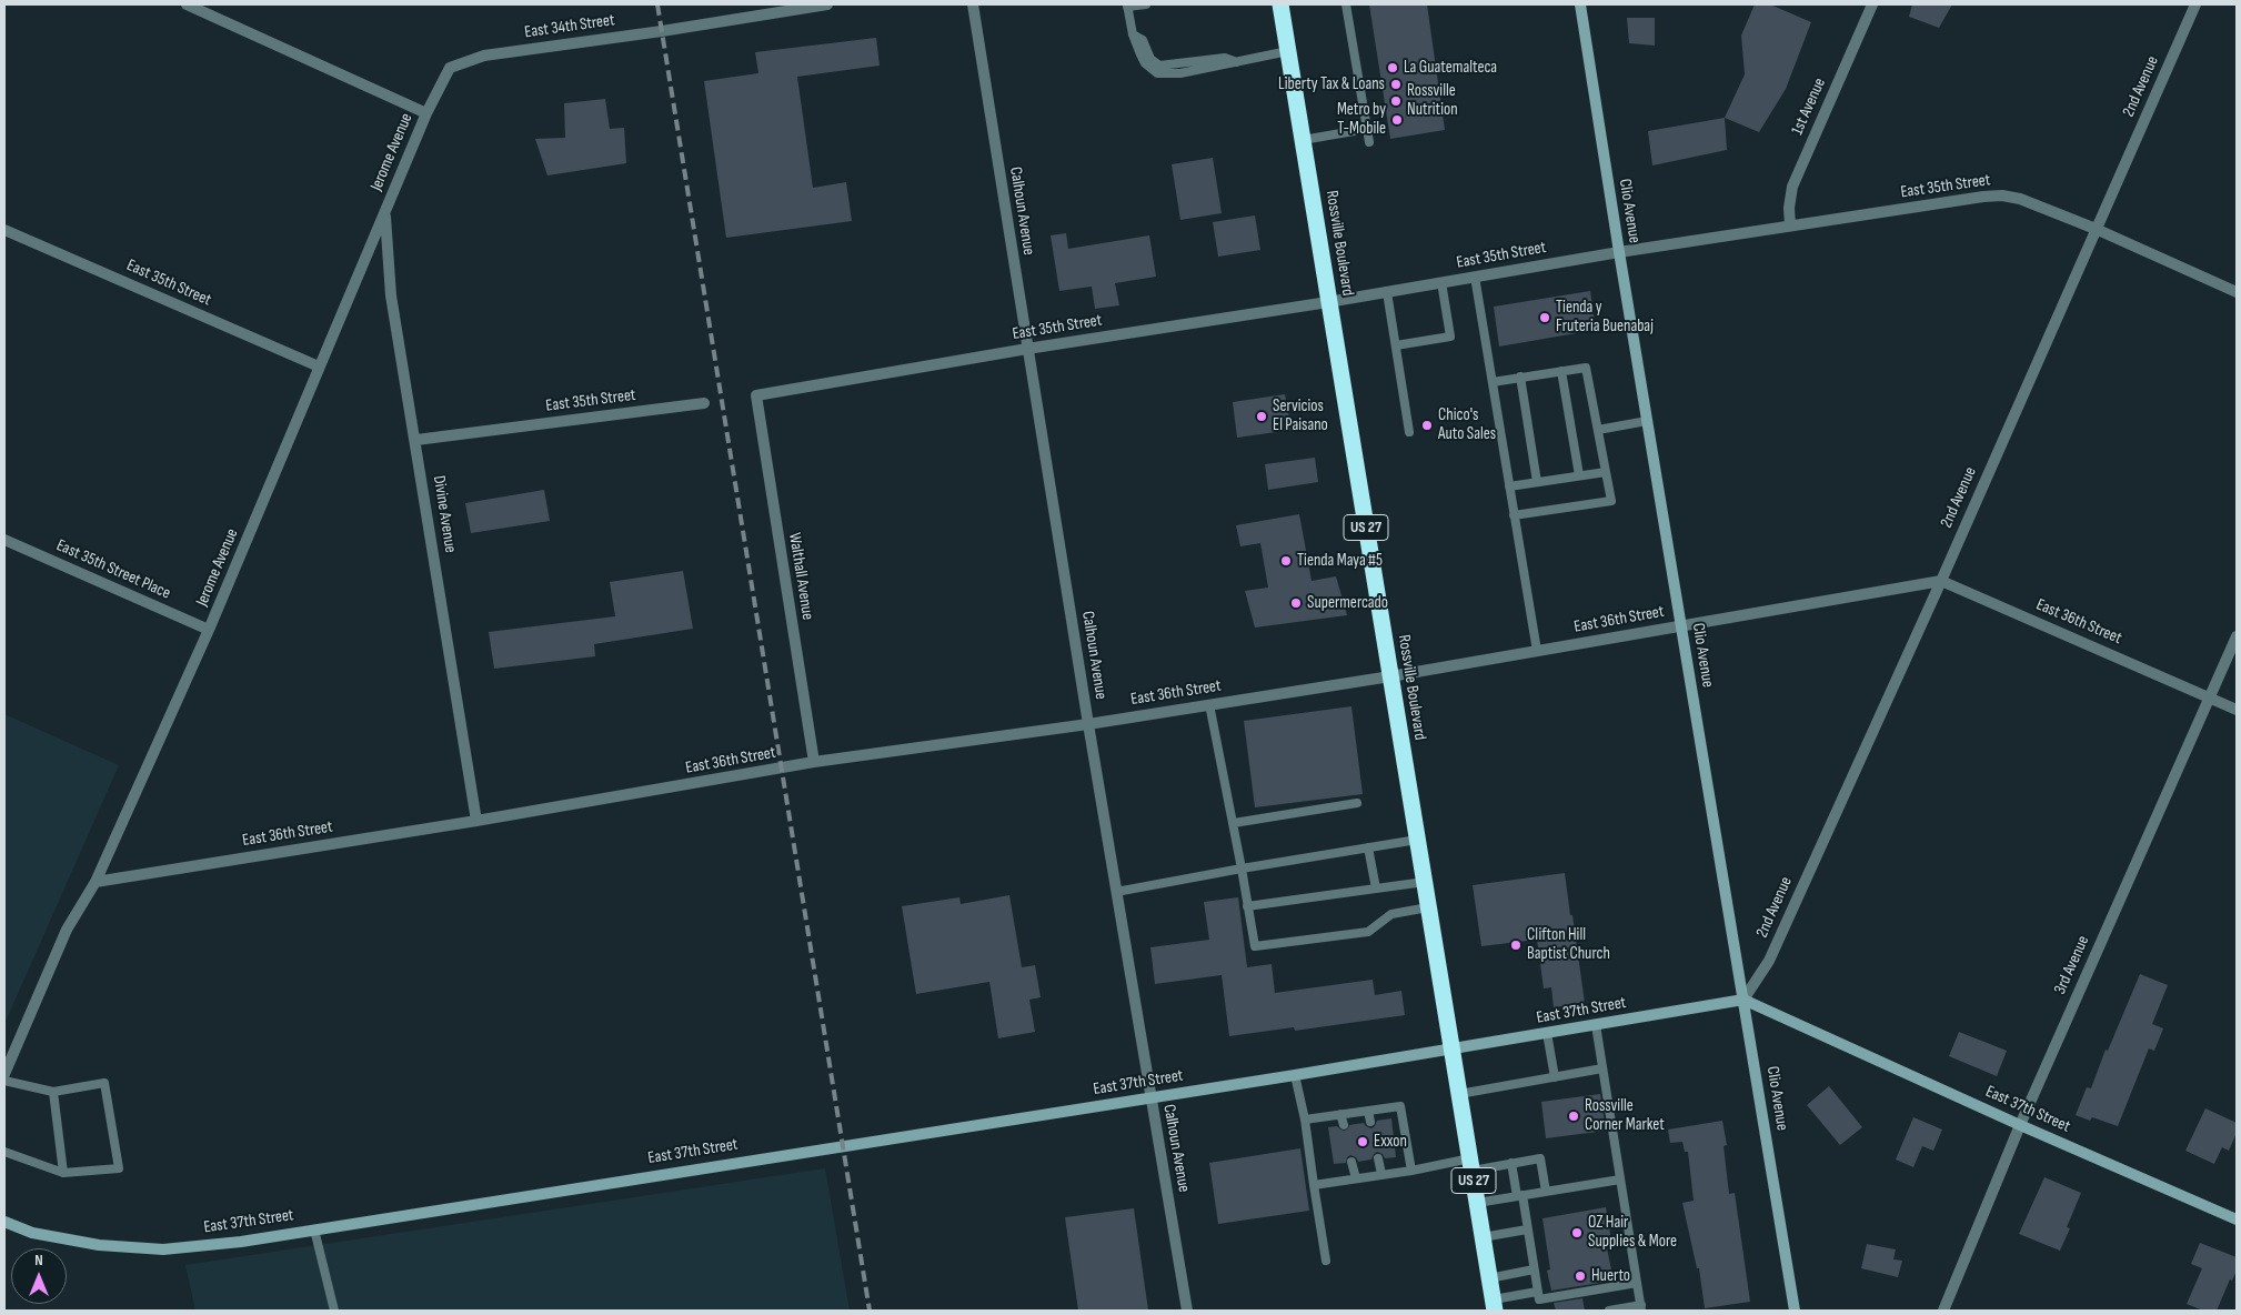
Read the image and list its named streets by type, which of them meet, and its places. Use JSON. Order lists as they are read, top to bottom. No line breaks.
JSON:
{"streets":{"highway":["Rossville Boulevard","US 27"],"main road":["Clio Avenue","East 37th Street"],"street":["East 34th Street","2nd Avenue","1st Avenue","Jerome Avenue","East 35th Street","Calhoun Avenue","Divine Avenue","East 35th Street Place","Walthall Avenue","East 36th Street","3rd Avenue"]},"crossings":[["East 34th Street","Jerome Avenue"],["2nd Avenue","East 35th Street"],["2nd Avenue","Clio Avenue"],["2nd Avenue","East 36th Street"],["2nd Avenue","East 37th Street"],["1st Avenue","East 35th Street"],["Jerome Avenue","East 35th Street"],["Jerome Avenue","Divine Avenue"],["Jerome Avenue","East 35th Street Place"],["Jerome Avenue","East 36th Street"],["East 35th Street","Calhoun Avenue"],["East 35th Street","Clio Avenue"],["East 35th Street","Rossville Boulevard"],["East 35th Street","Divine Avenue"],["East 35th Street","Walthall Avenue"],["Calhoun Avenue","East 36th Street"],["Calhoun Avenue","East 37th Street"],["Clio Avenue","East 36th Street"],["Clio Avenue","East 37th Street"],["Rossville Boulevard","East 36th Street"],["Rossville Boulevard","East 37th Street"],["Divine Avenue","East 36th Street"],["Walthall Avenue","East 36th Street"],["East 36th Street","3rd Avenue"],["3rd Avenue","East 37th Street"]],"places":["La Guatemalteca","Liberty Tax & Loans","Rossville Nutrition","Metro by T-Mobile","Tienda y Fruteria Buenabaj","Servicios El Paisano","Chico's Auto Sales","Tienda Maya #5","Supermercado","Clifton Hill Baptist Church","Rossville Corner Market","Exxon","OZ Hair Supplies & More","Huerto"],"north":"top"}
